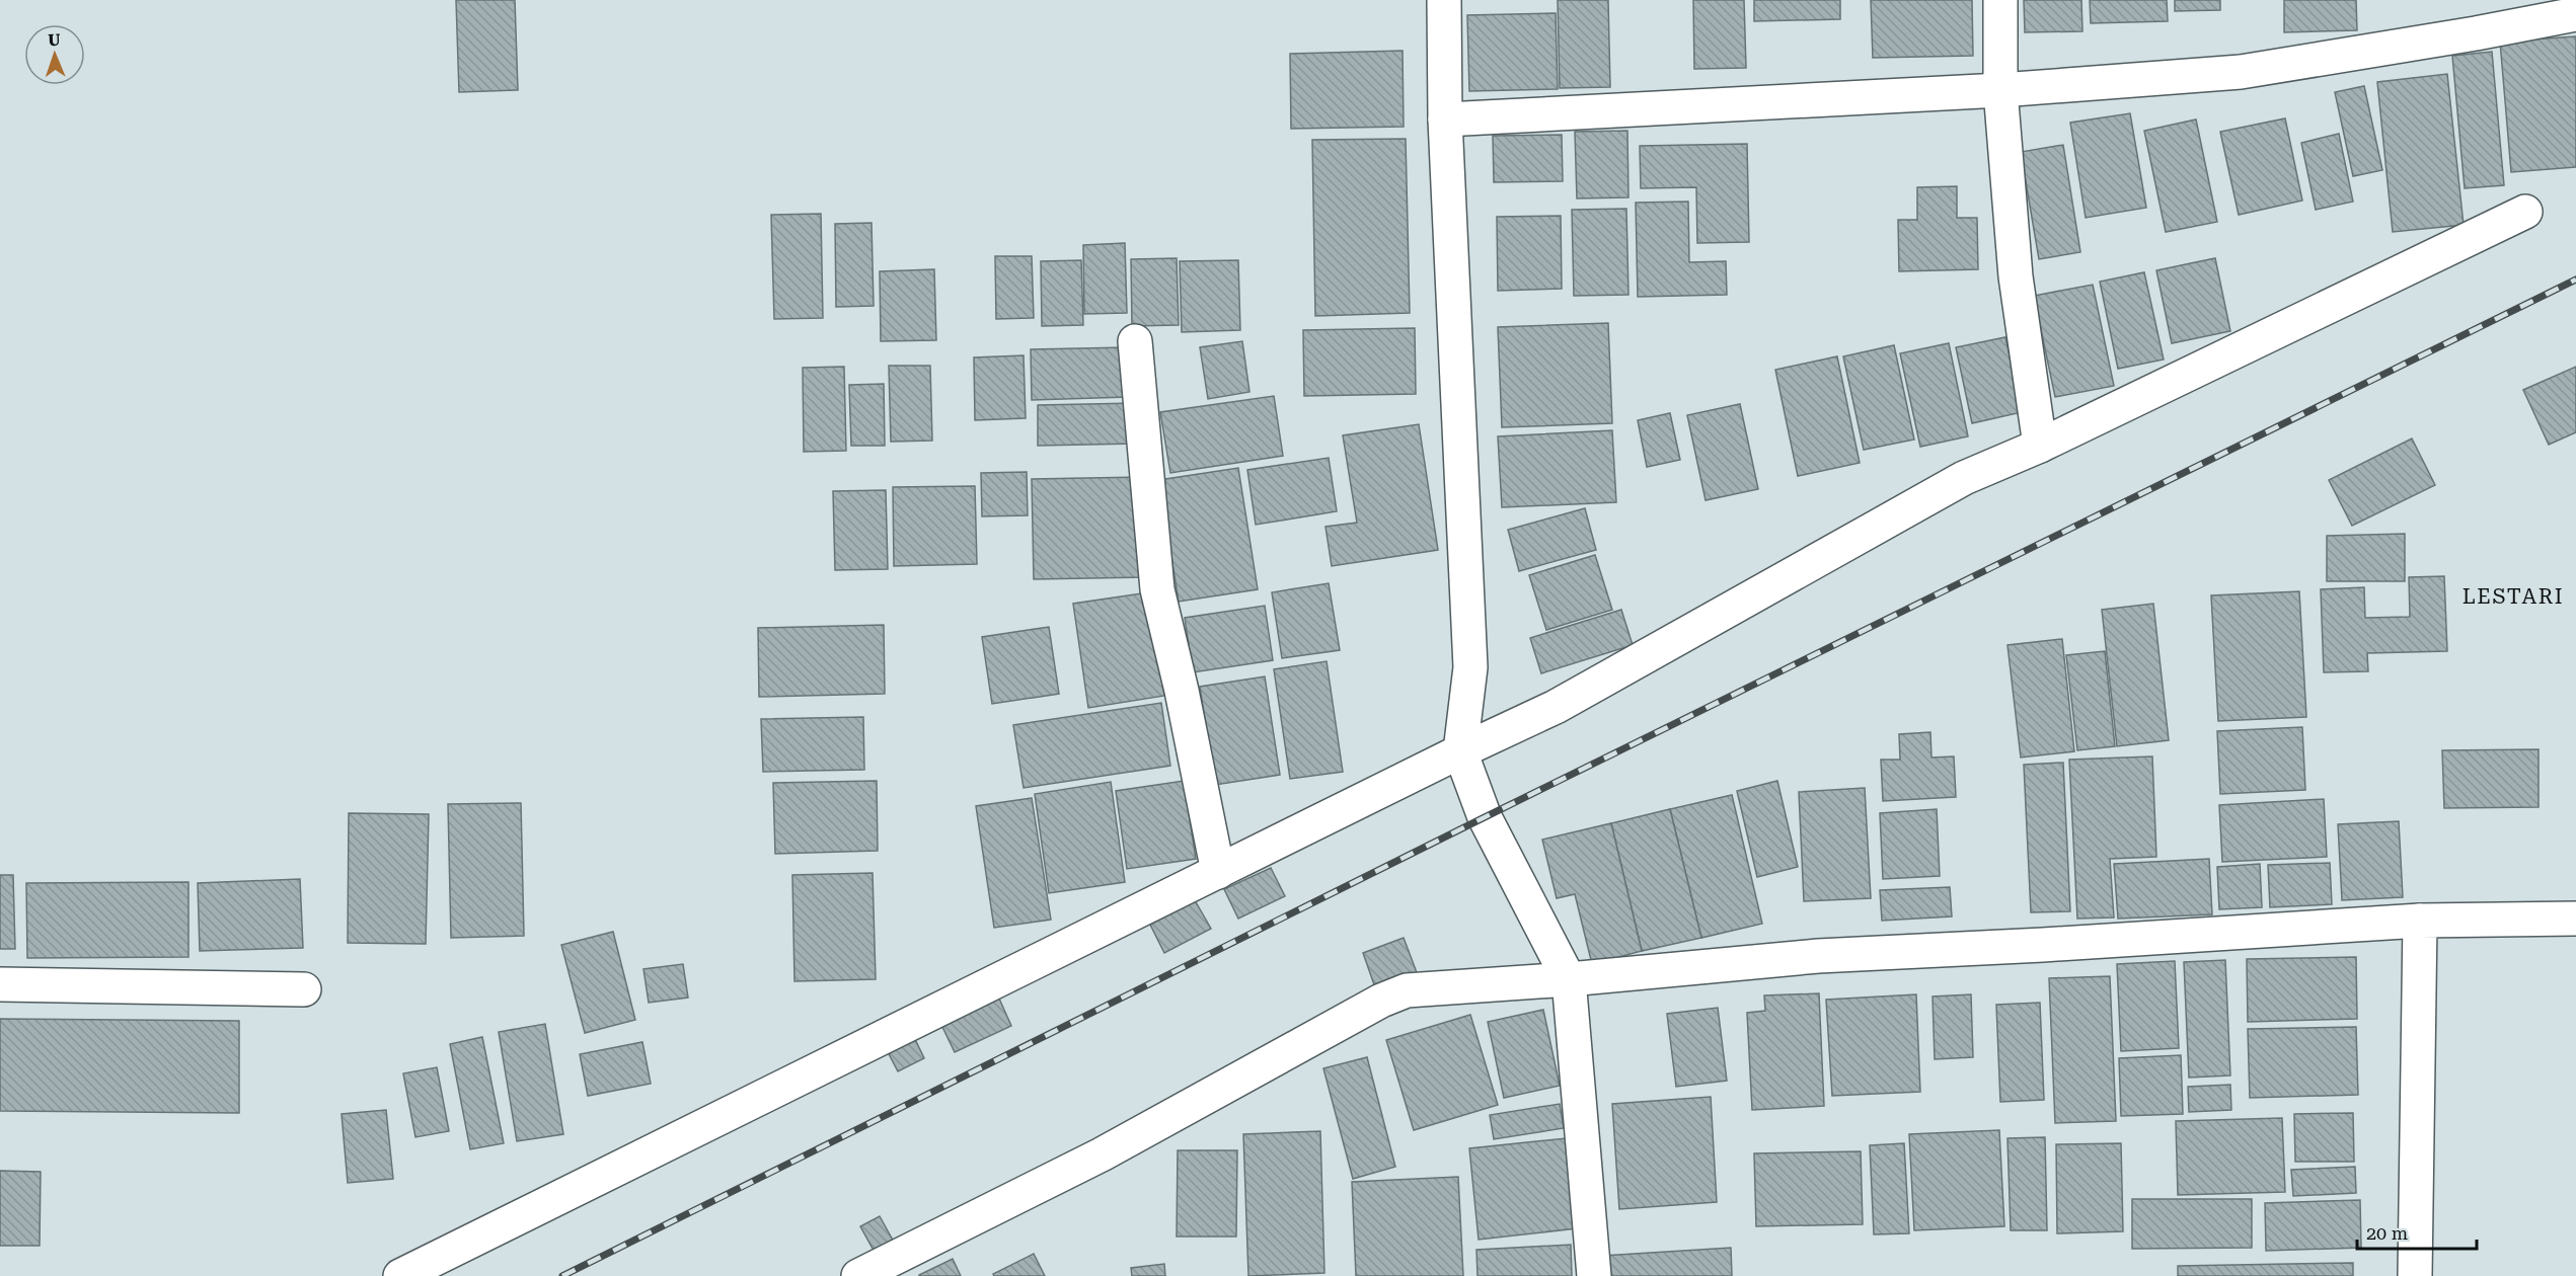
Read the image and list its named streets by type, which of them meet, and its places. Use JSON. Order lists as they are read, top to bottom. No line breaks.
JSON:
{"districts":["LESTARI"],"scale_bar":"20 m","north":"top"}
